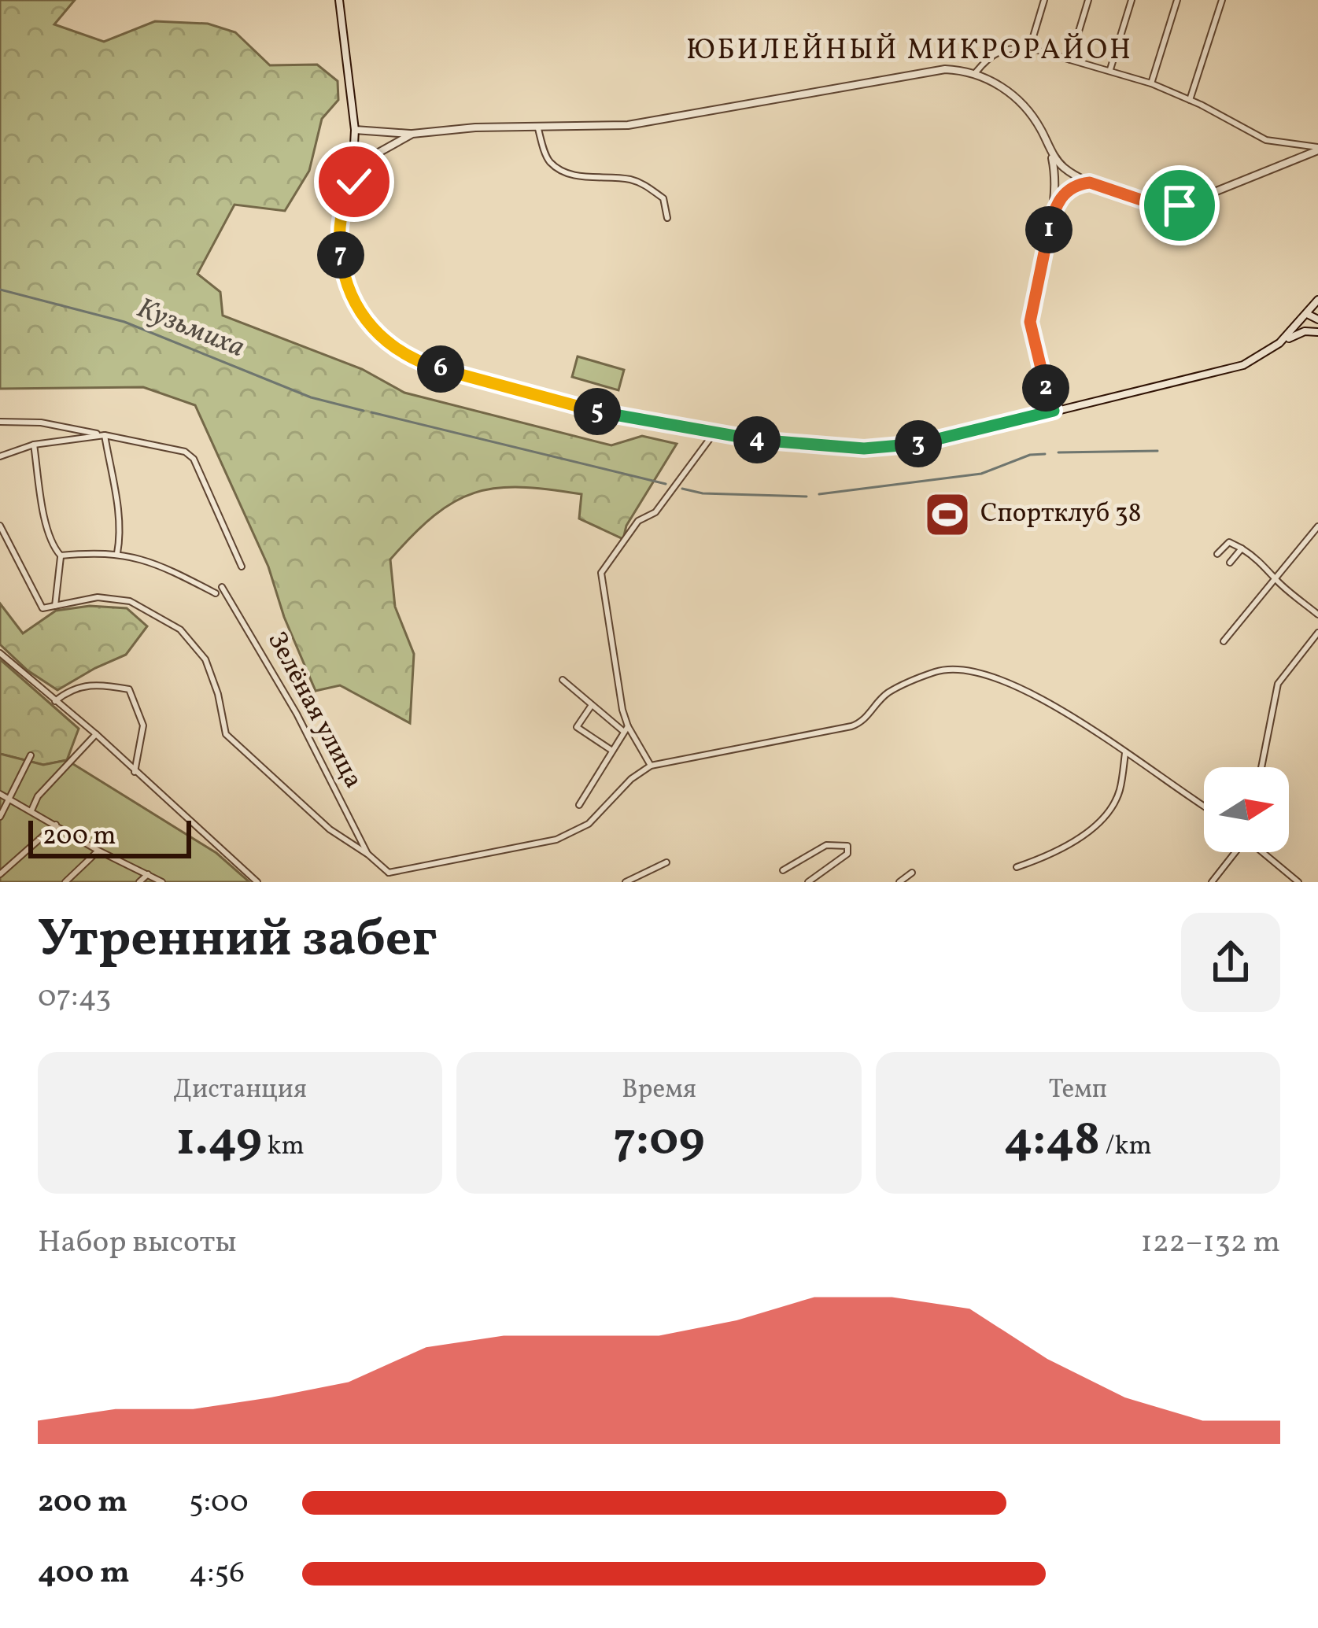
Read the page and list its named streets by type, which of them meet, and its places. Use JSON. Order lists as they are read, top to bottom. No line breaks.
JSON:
{"streets":{"street":["Зелёная улица"]},"districts":["ЮБИЛЕЙНЫЙ МИКРОРАЙОН"],"water":["Кузьмиха"],"places":{"sports":["Спортклуб 38"]},"scale_bar":"200 m","north":"right","page":{"pins":["1","7","6","2","5","4","3"],"scale":"200 m","heading":["Утренний забег","07:43"],"stats":[["Дистанция","1.49 km"],["Время","7:09"],["Темп","4:48 /km"]],"chart":["Набор высоты","122–132 m"],"list":[{"name":"200 m","note":"5:00"},{"name":"400 m","note":"4:56"}]}}
